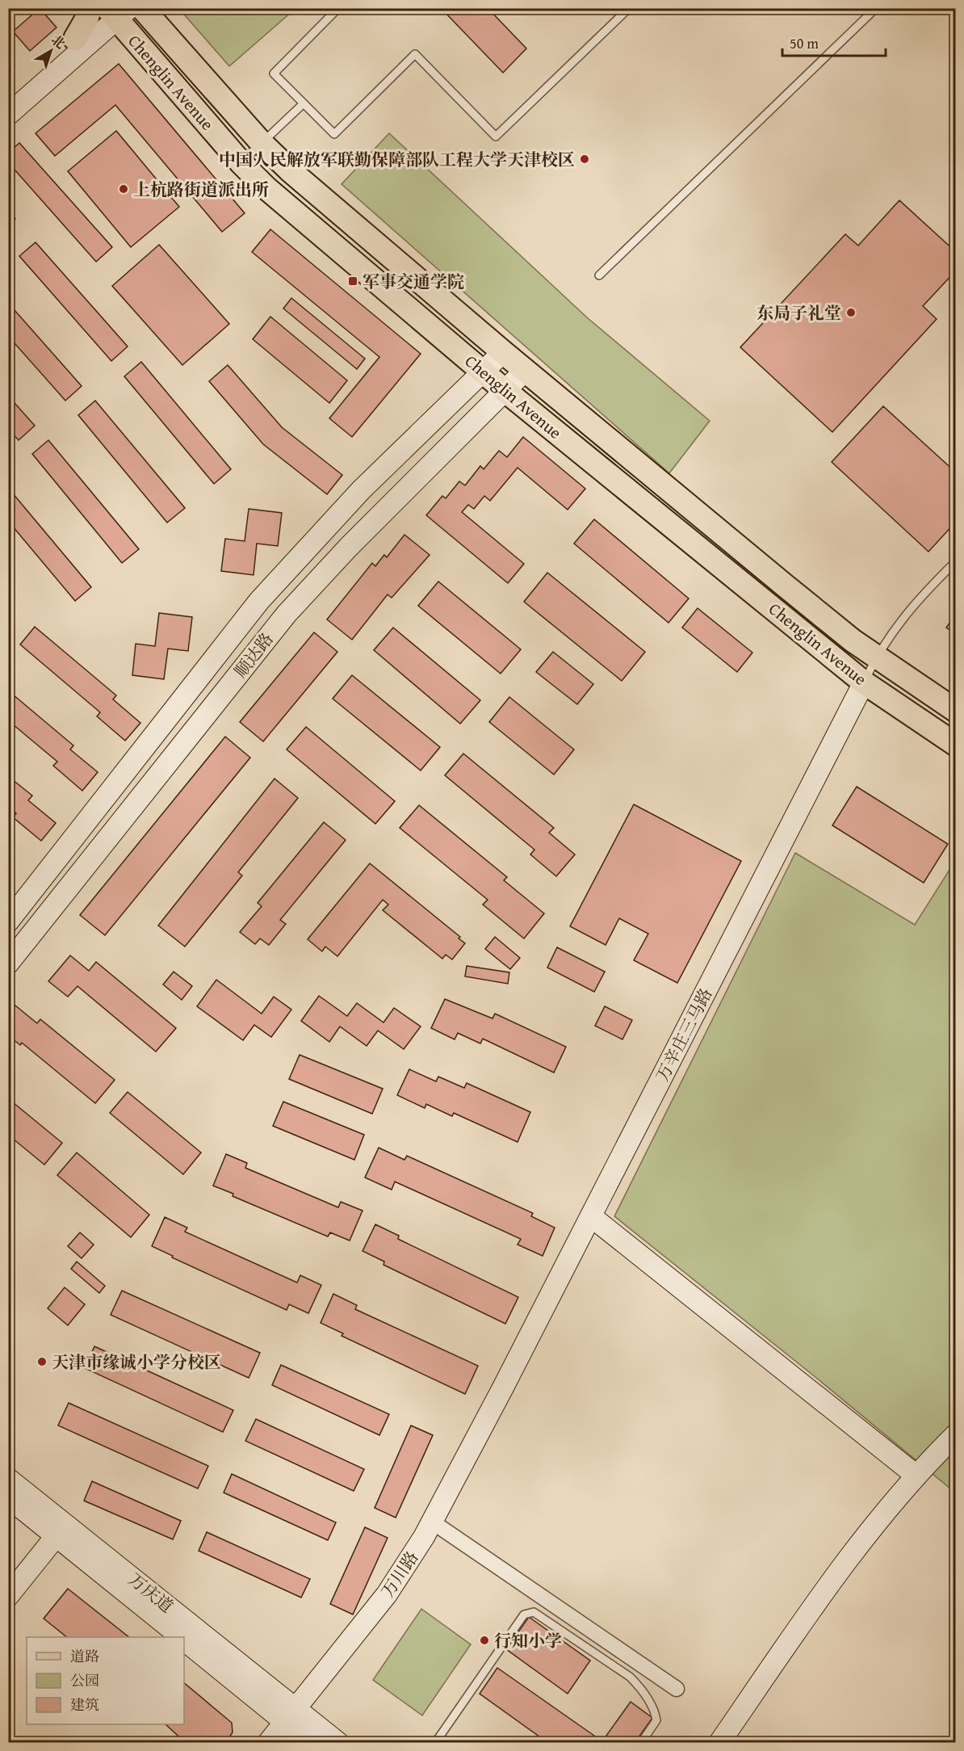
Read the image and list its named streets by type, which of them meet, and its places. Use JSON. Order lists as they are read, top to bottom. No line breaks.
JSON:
{"streets":{"main road":["Chenglin Avenue"],"street":["顺达路","万辛庄三马路","万川路","万庆道"]},"crossings":[["Chenglin Avenue","顺达路"],["Chenglin Avenue","万辛庄三马路"],["万辛庄三马路","万川路"],["万川路","万庆道"]],"places":{"other":["中国人民解放军联勤保障部队工程大学天津校区","上杭路街道派出所","东局子礼堂","天津市缘诚小学分校区","行知小学"],"transit":["军事交通学院"]},"legend":["道路","公园","建筑"],"scale_bar":"50 m","north":"top right"}
